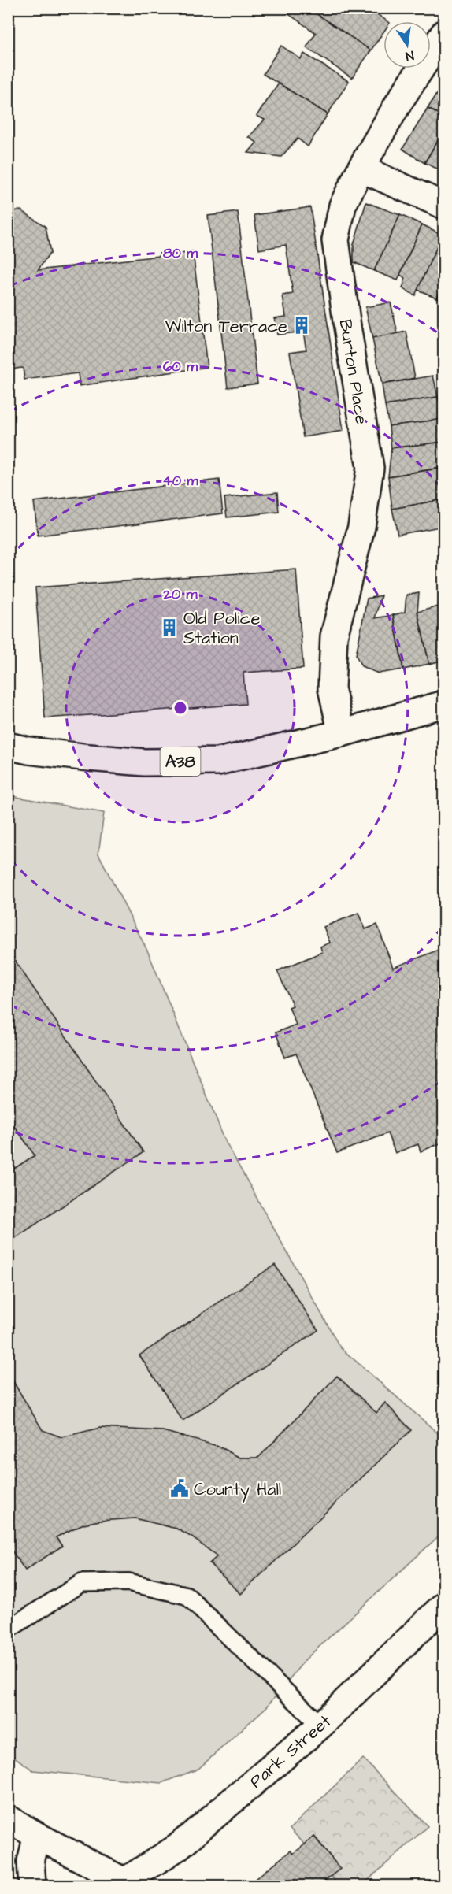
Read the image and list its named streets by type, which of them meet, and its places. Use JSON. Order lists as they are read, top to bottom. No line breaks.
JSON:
{"streets":{"street":["Burton Place","A38","Park Street"]},"crossings":[["Burton Place","A38"]],"places":{"building":["Wilton Terrace","Old Police Station"],"public building":["County Hall"]},"north":"bottom","rings":["80 m","60 m","40 m","20 m"]}
